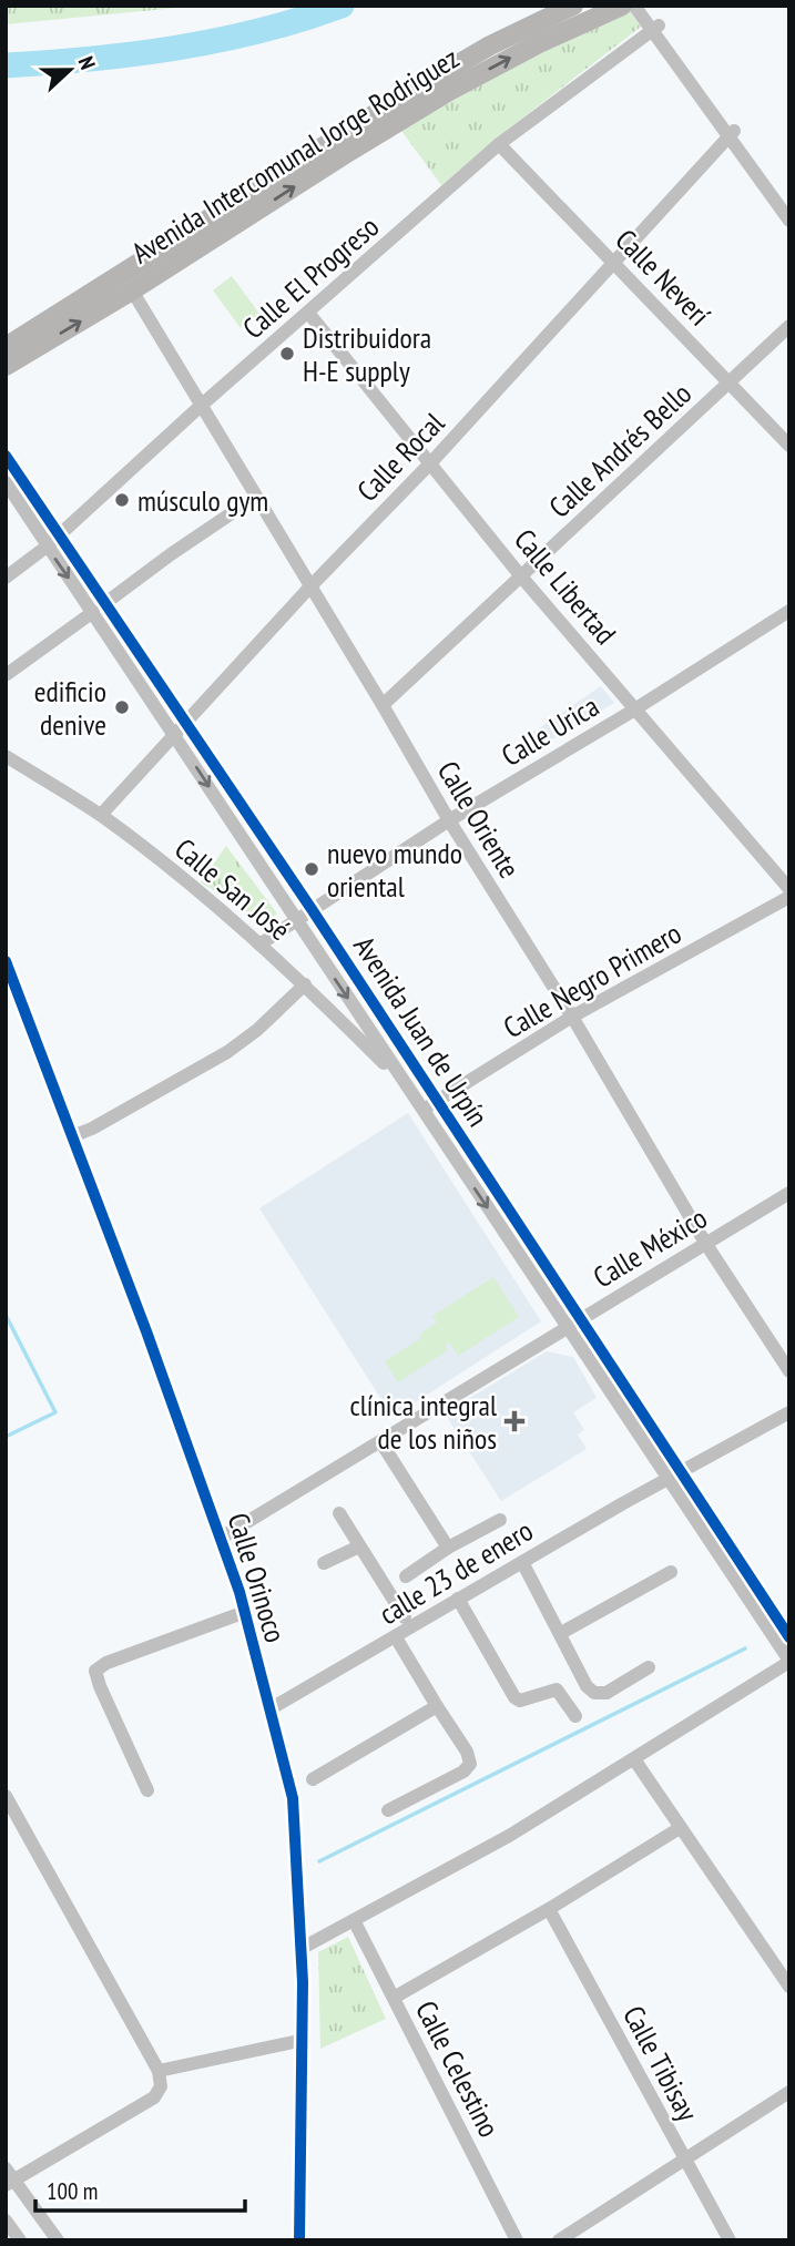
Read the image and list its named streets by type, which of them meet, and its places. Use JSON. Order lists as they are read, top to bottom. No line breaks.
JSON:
{"streets":{"main road":["Avenida Intercomunal Jorge Rodriguez"],"street":["Calle El Progreso","Calle Neverí","Calle Andrés Bello","Calle Rocal","Calle Libertad","Calle Urica","Calle Oriente","Calle San José","Calle Negro Primero","Avenida Juan de Urpín","Calle México","calle 23 de enero","Calle Orinoco","Calle Tibisay","Calle Celestino"]},"crossings":[["Avenida Intercomunal Jorge Rodriguez","Calle Oriente"],["Calle El Progreso","Calle Neverí"],["Calle El Progreso","Calle Libertad"],["Calle El Progreso","Calle Oriente"],["Calle El Progreso","Avenida Juan de Urpín"],["Calle Neverí","Calle Andrés Bello"],["Calle Neverí","Calle Rocal"],["Calle Andrés Bello","Calle Libertad"],["Calle Andrés Bello","Calle Oriente"],["Calle Rocal","Calle Libertad"],["Calle Rocal","Calle Oriente"],["Calle Rocal","Calle San José"],["Calle Rocal","Avenida Juan de Urpín"],["Calle Libertad","Calle Urica"],["Calle Urica","Calle Oriente"],["Calle Urica","Calle San José"],["Calle Urica","Avenida Juan de Urpín"],["Calle Oriente","Calle Negro Primero"],["Calle Oriente","Calle México"],["Calle San José","Avenida Juan de Urpín"],["Calle Negro Primero","Avenida Juan de Urpín"],["Avenida Juan de Urpín","Calle México"],["Avenida Juan de Urpín","calle 23 de enero"],["Calle México","Calle Orinoco"],["calle 23 de enero","Calle Orinoco"]],"places":{"other":["Distribuidora H-E supply","músculo gym","edificio denive","nuevo mundo oriental"],"health":["clínica integral de los niños"]},"scale_bar":"100 m","north":"right"}
